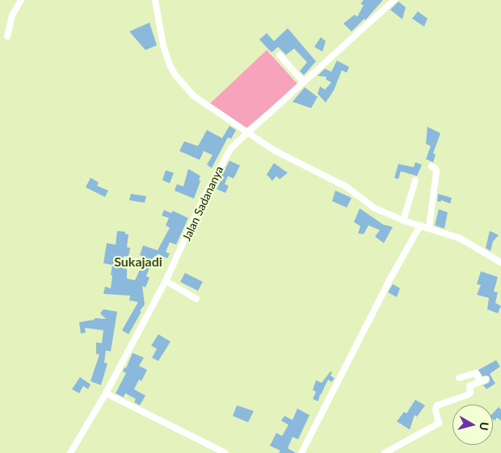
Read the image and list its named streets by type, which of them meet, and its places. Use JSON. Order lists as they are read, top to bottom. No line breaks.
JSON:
{"streets":{"street":["Jalan Sadananya"]},"districts":["Sukajadi"],"north":"right"}
